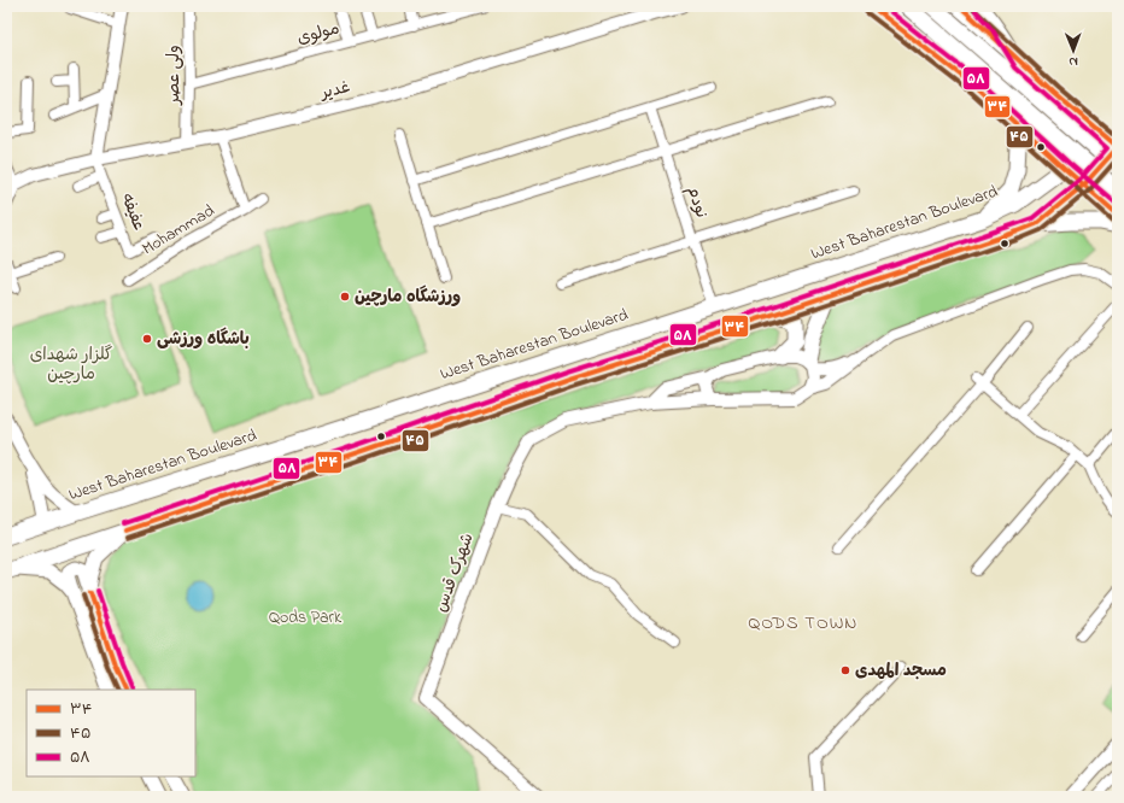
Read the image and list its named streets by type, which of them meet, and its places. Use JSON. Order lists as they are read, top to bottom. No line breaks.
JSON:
{"streets":{"main road":["West Baharestan Boulevard"],"street":["مولوی","ولی عصر","غدیر","نودم","عفیفه","Mohammad","شهرک قدس"]},"crossings":[["مولوی","ولی عصر"],["ولی عصر","غدیر"],["غدیر","عفیفه"],["نودم","West Baharestan Boulevard"]],"districts":["QODS TOWN"],"parks":["گلزار شهدای مارچین","Qods Park"],"places":["ورزشگاه مارچین","باشگاه ورزشی","مسجد المهدی"],"lines":["transit line ۳۴","transit line ۴۵","transit line ۵۸"],"legend":["۳۴","۴۵","۵۸"],"north":"bottom"}
